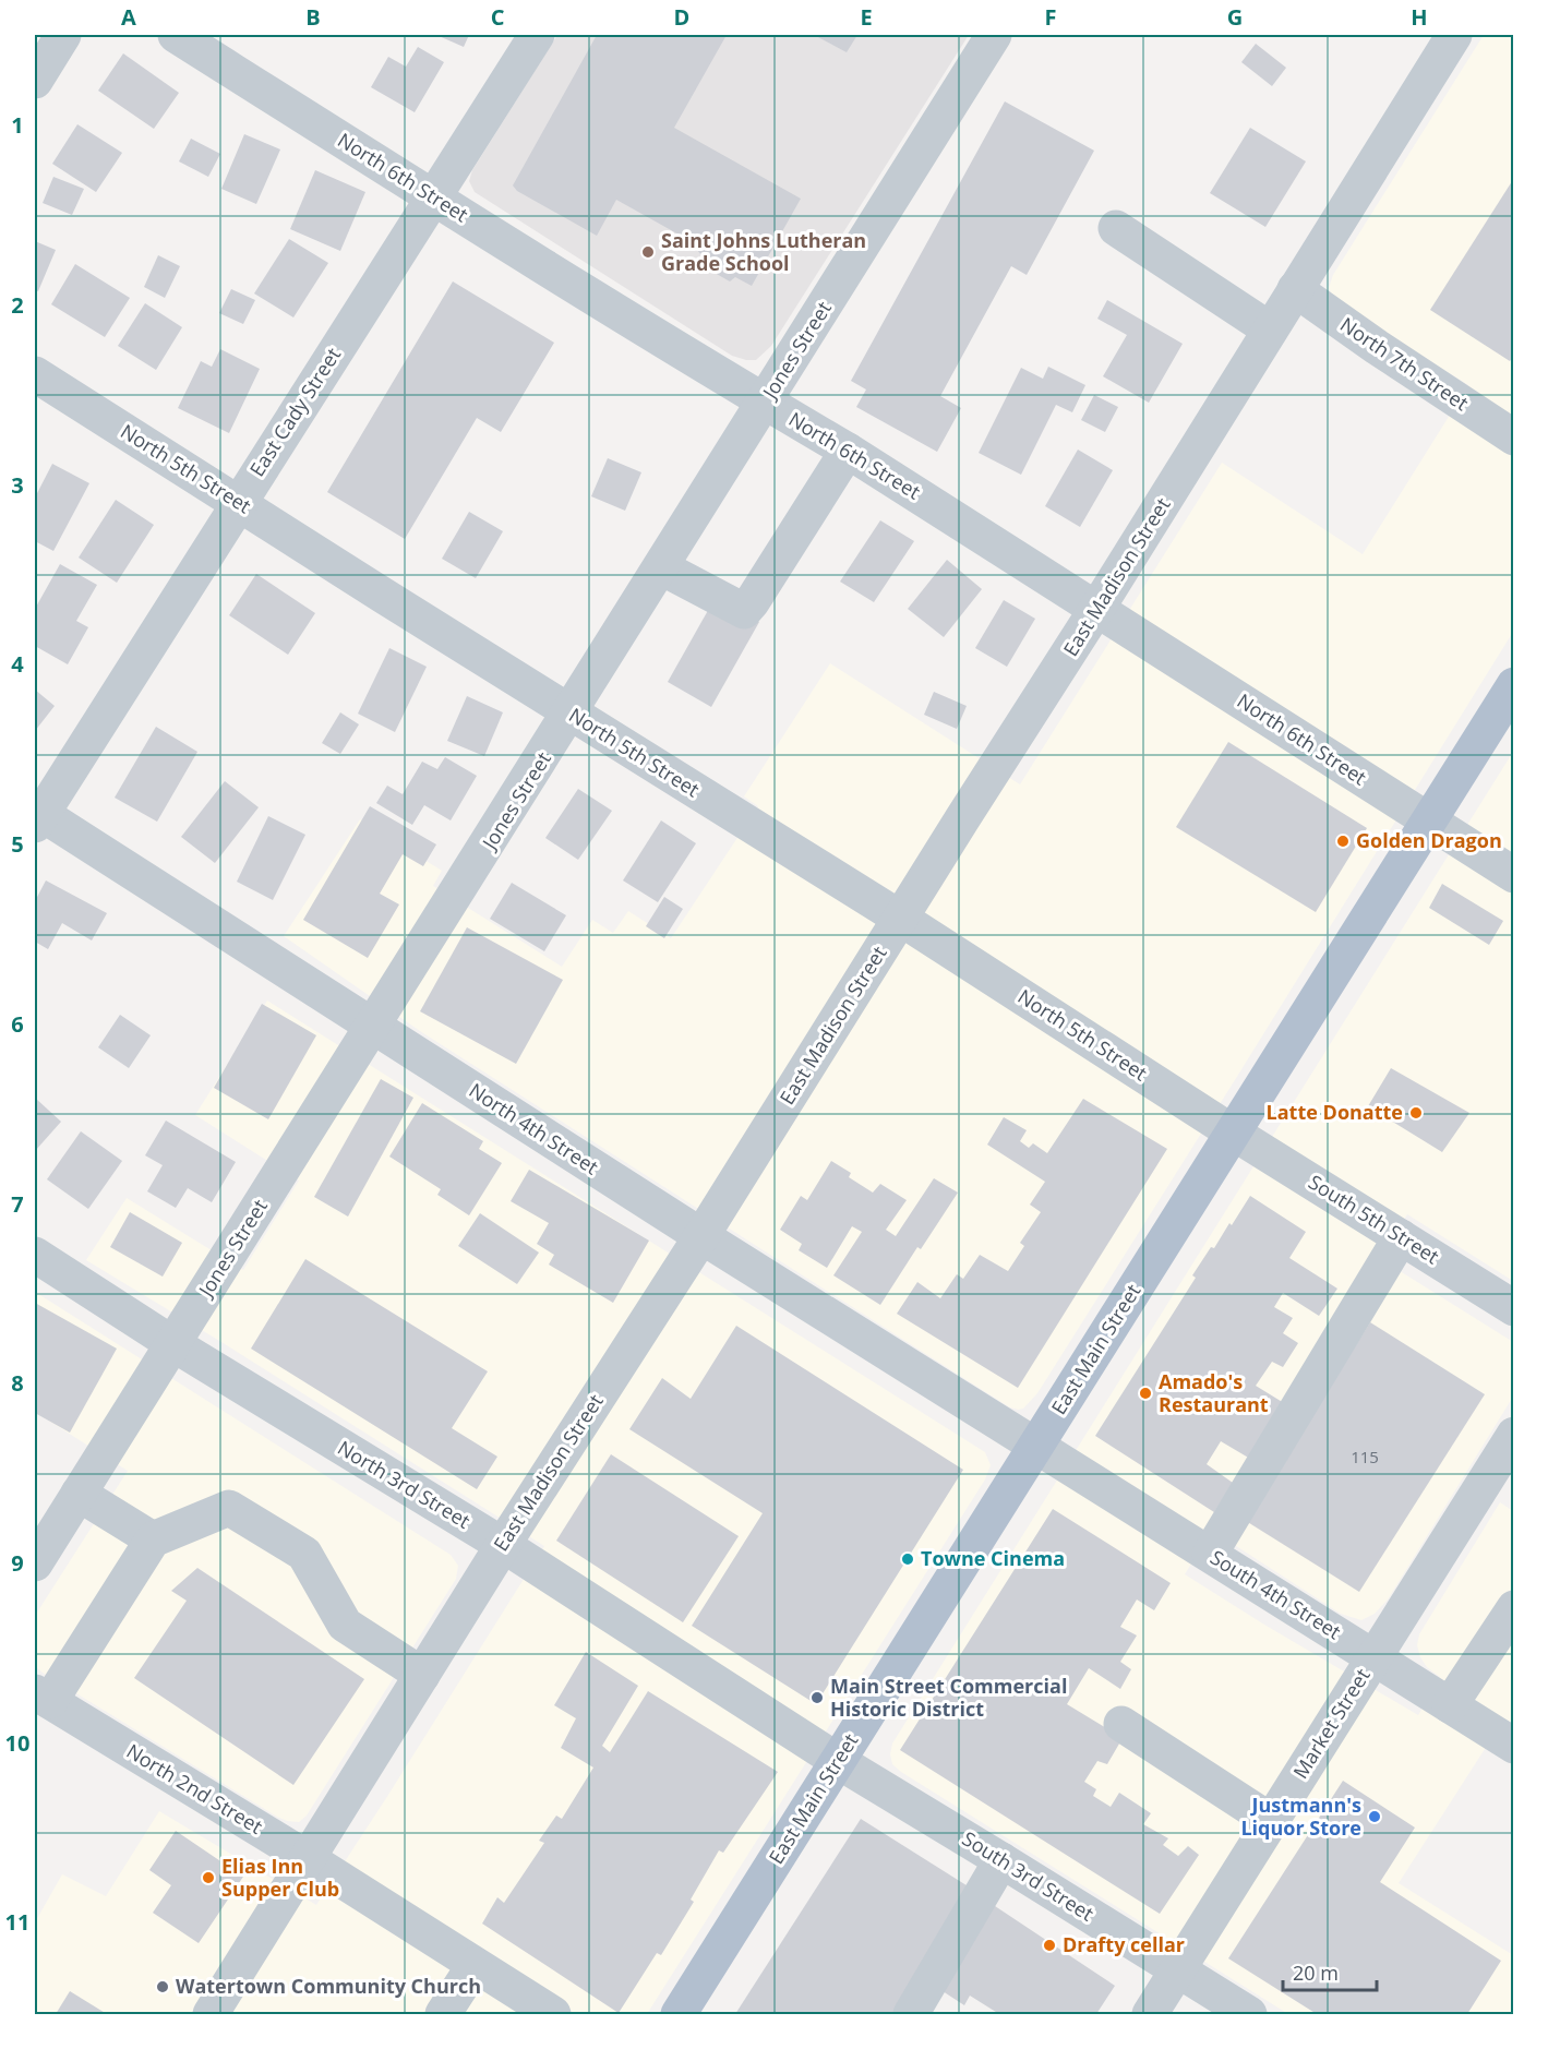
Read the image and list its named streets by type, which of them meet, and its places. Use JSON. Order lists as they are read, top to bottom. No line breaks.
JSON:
{"streets":{"main road":["East Main Street"],"street":["North 6th Street","Jones Street","North 7th Street","East Cady Street","North 5th Street","East Madison Street","North 4th Street","South 5th Street","North 3rd Street","South 4th Street","Market Street","North 2nd Street","South 3rd Street"]},"crossings":[["North 6th Street","Jones Street"],["North 6th Street","East Cady Street"],["North 6th Street","East Madison Street"],["North 6th Street","East Main Street"],["Jones Street","North 5th Street"],["Jones Street","North 4th Street"],["Jones Street","North 3rd Street"],["North 7th Street","East Madison Street"],["East Cady Street","North 5th Street"],["East Cady Street","North 4th Street"],["North 5th Street","East Madison Street"],["North 5th Street","South 5th Street"],["North 5th Street","East Main Street"],["East Madison Street","North 4th Street"],["East Madison Street","North 3rd Street"],["East Madison Street","North 2nd Street"],["North 4th Street","East Main Street"],["North 4th Street","South 4th Street"],["South 5th Street","East Main Street"],["East Main Street","North 3rd Street"],["East Main Street","South 4th Street"],["East Main Street","South 3rd Street"],["North 3rd Street","South 3rd Street"],["South 4th Street","Market Street"],["Market Street","South 3rd Street"]],"places":["Saint Johns Lutheran Grade School","Golden Dragon","Latte Donatte","Amado's Restaurant","Towne Cinema","Main Street Commercial Historic District","Justmann's Liquor Store","Elias Inn Supper Club","Drafty cellar","Watertown Community Church"],"house_numbers":["115"],"scale_bar":"20 m","grid":{"columns":["A","B","C","D","E","F","G","H"],"rows":["1","2","3","4","5","6","7","8","9","10","11"]}}
